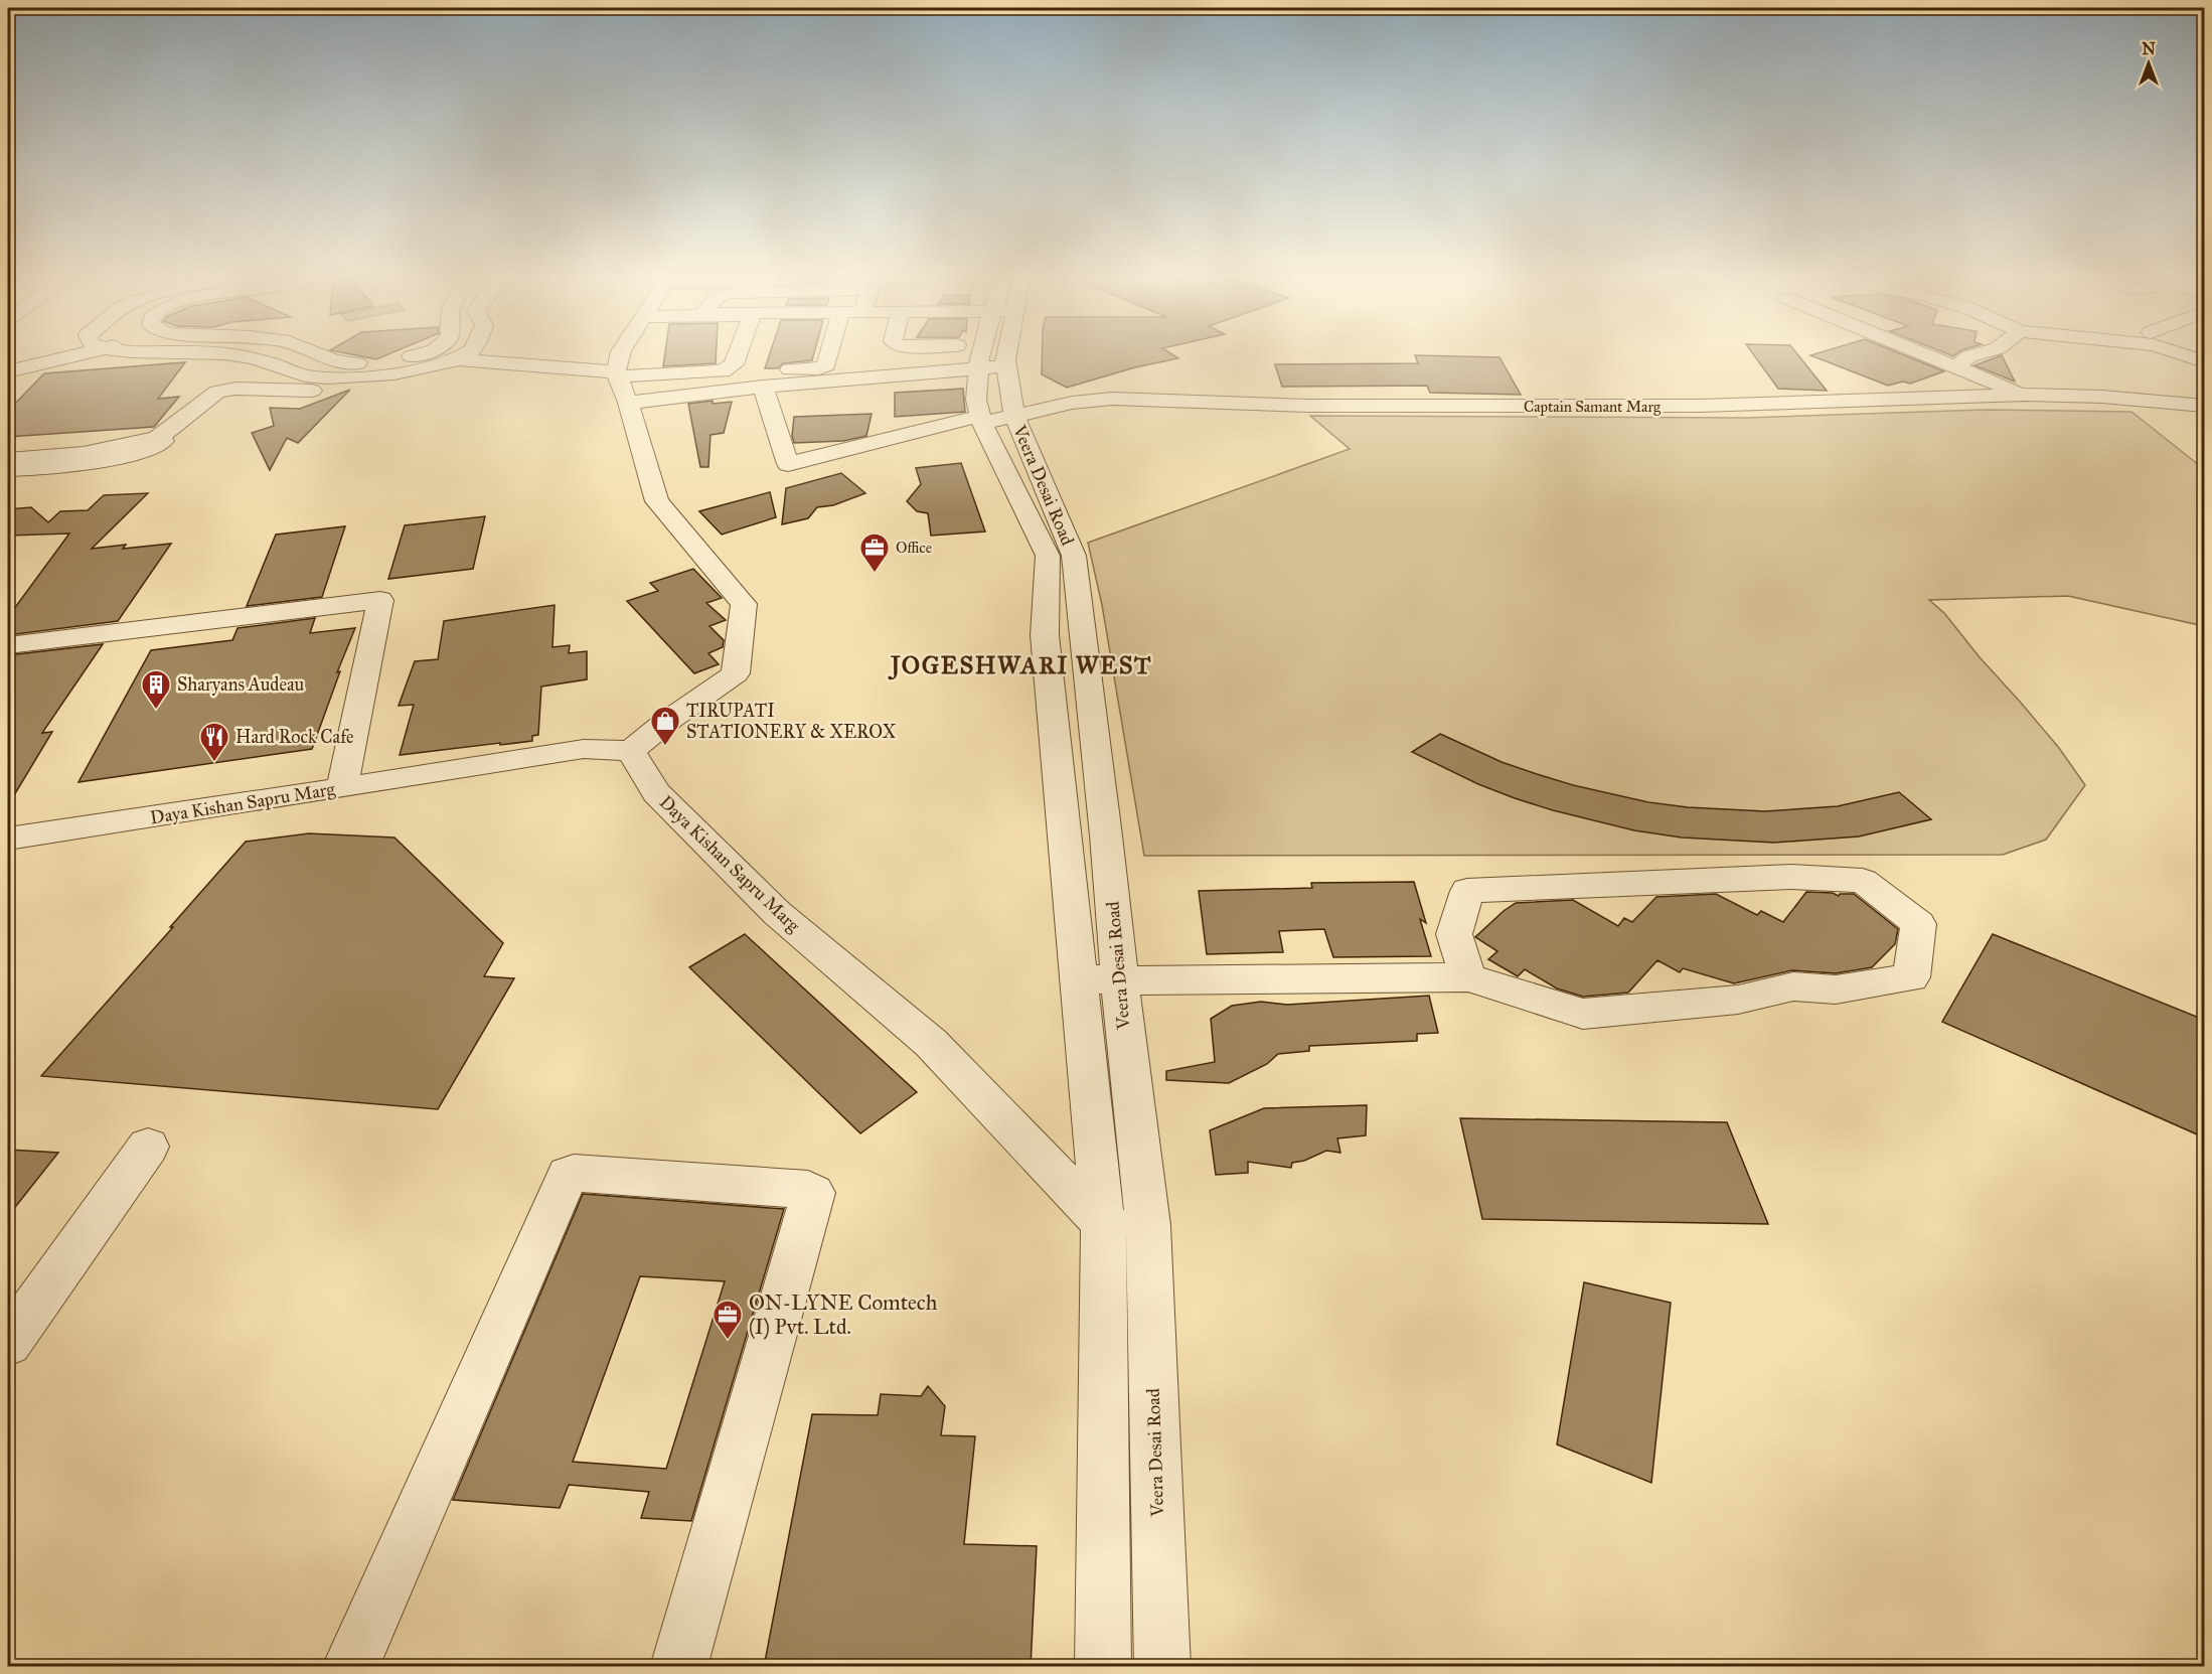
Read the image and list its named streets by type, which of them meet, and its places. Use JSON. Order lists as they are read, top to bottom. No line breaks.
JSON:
{"streets":{"street":["Captain Samant Marg","Veera Desai Road","Daya Kishan Sapru Marg"]},"crossings":[["Captain Samant Marg","Veera Desai Road"]],"districts":["JOGESHWARI WEST"],"places":{"office":["Office","ON-LYNE Comtech (I) Pvt. Ltd."],"building":["Sharyans Audeau"],"shop":["TIRUPATI STATIONERY & XEROX"],"restaurant":["Hard Rock Cafe"]},"north":"top"}
